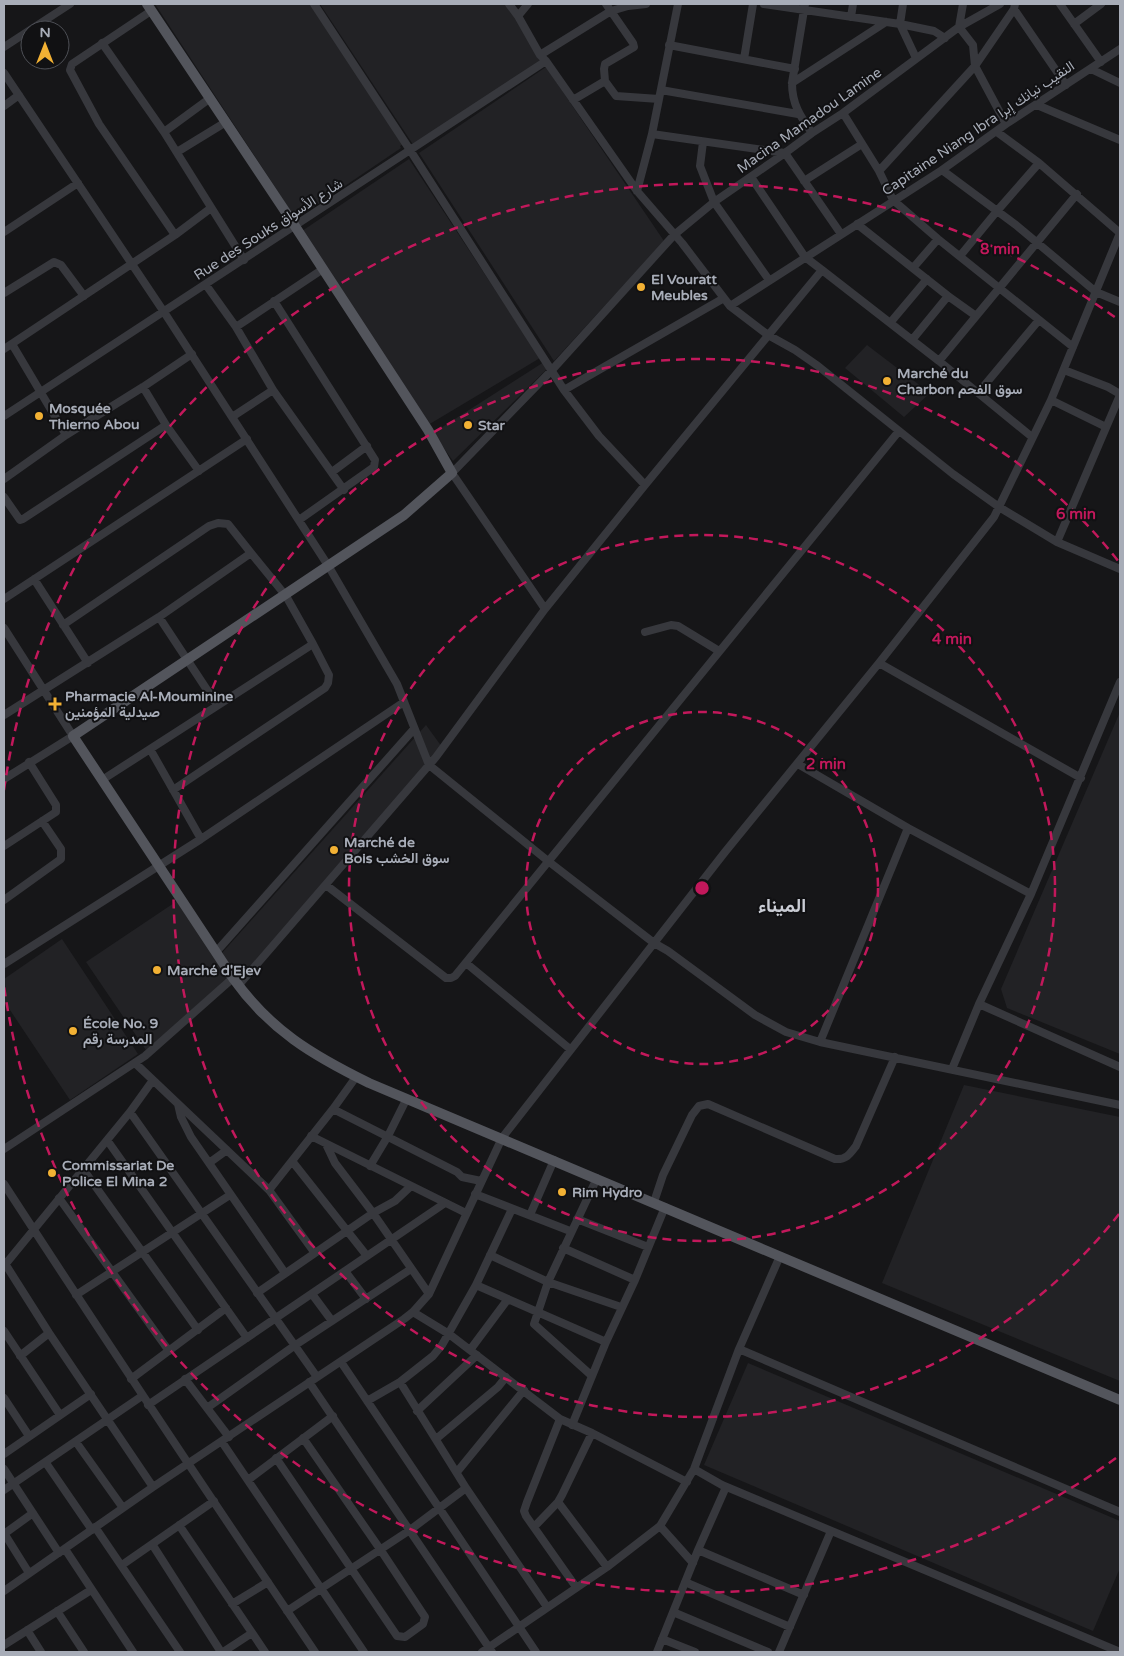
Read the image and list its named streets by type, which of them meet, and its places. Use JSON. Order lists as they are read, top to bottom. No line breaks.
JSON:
{"streets":{"street":["Macina Mamadou Lamine","Capitaine Niang Ibra النقيب نيانك إبرا","Rue des Souks شارع الأسواق"]},"districts":["الميناء"],"places":{"other":["El Vouratt Meubles","Marché du Charbon سوق الفحم","Mosquée Thierno Abou","Star","Marché de Bois سوق الخشب","Marché d'Ejev","École No. 9 المدرسة رقم","Commissariat De Police El Mina 2","Rim Hydro"],"health":["Pharmacie Al-Mouminine صيدلية المؤمنين"]},"north":"top","rings":["8 min","6 min","4 min","2 min"]}
